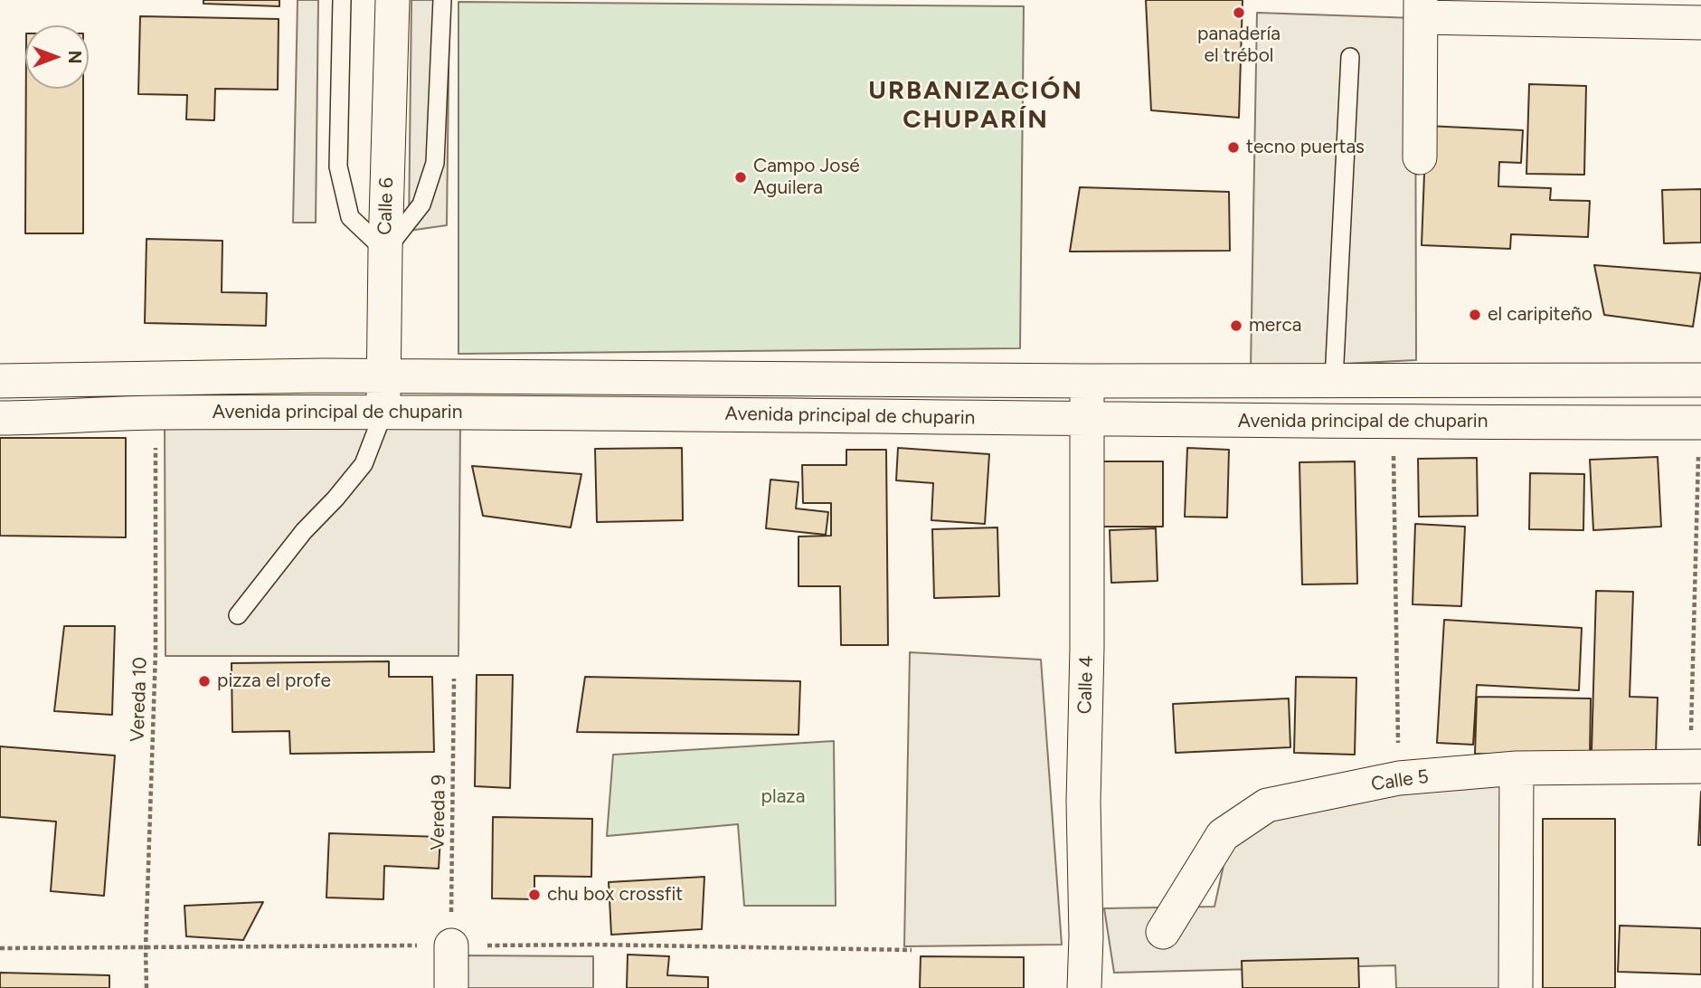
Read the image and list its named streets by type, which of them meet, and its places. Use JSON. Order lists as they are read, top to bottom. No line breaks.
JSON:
{"streets":{"street":["Calle 6","Avenida principal de chuparin","Calle 4","Calle 5"],"path":["Vereda 10","Vereda 9"]},"crossings":[["Calle 6","Avenida principal de chuparin"],["Avenida principal de chuparin","Calle 4"],["Avenida principal de chuparin","Vereda 10"]],"districts":["URBANIZACIÓN CHUPARÍN"],"parks":["plaza"],"places":["panadería el trébol","tecno puertas","Campo José Aguilera","el caripiteño","merca","pizza el profe","chu box crossfit"],"north":"right"}
